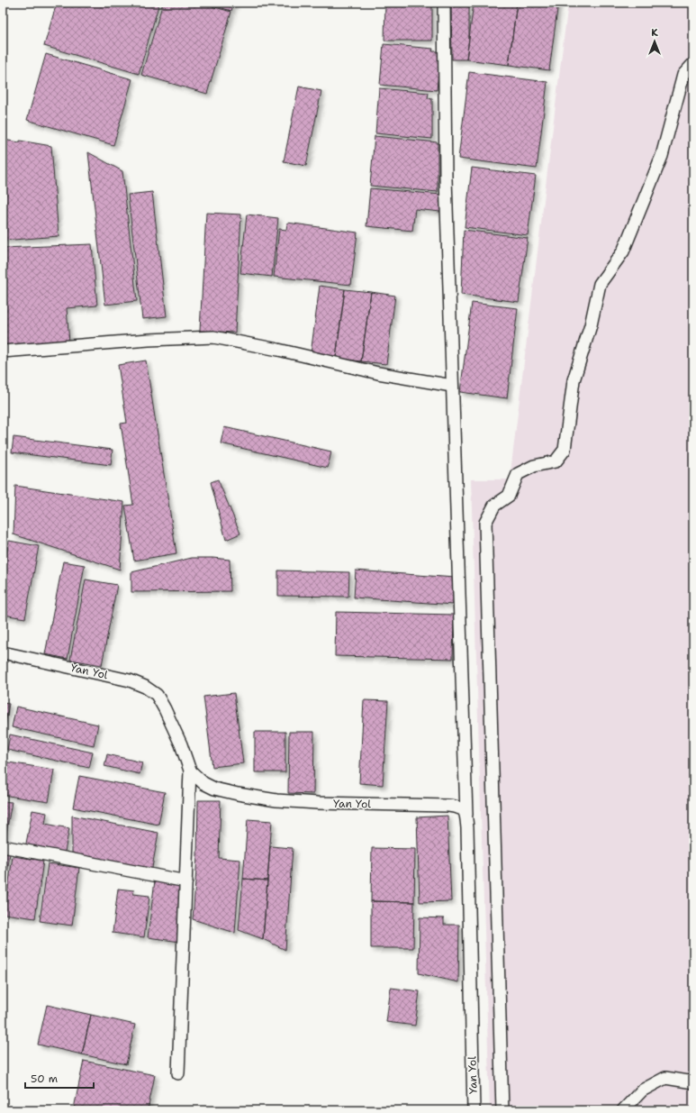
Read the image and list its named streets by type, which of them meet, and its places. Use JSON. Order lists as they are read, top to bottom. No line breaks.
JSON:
{"streets":{"street":["Yan Yol"]},"scale_bar":"50 m","north":"top"}
